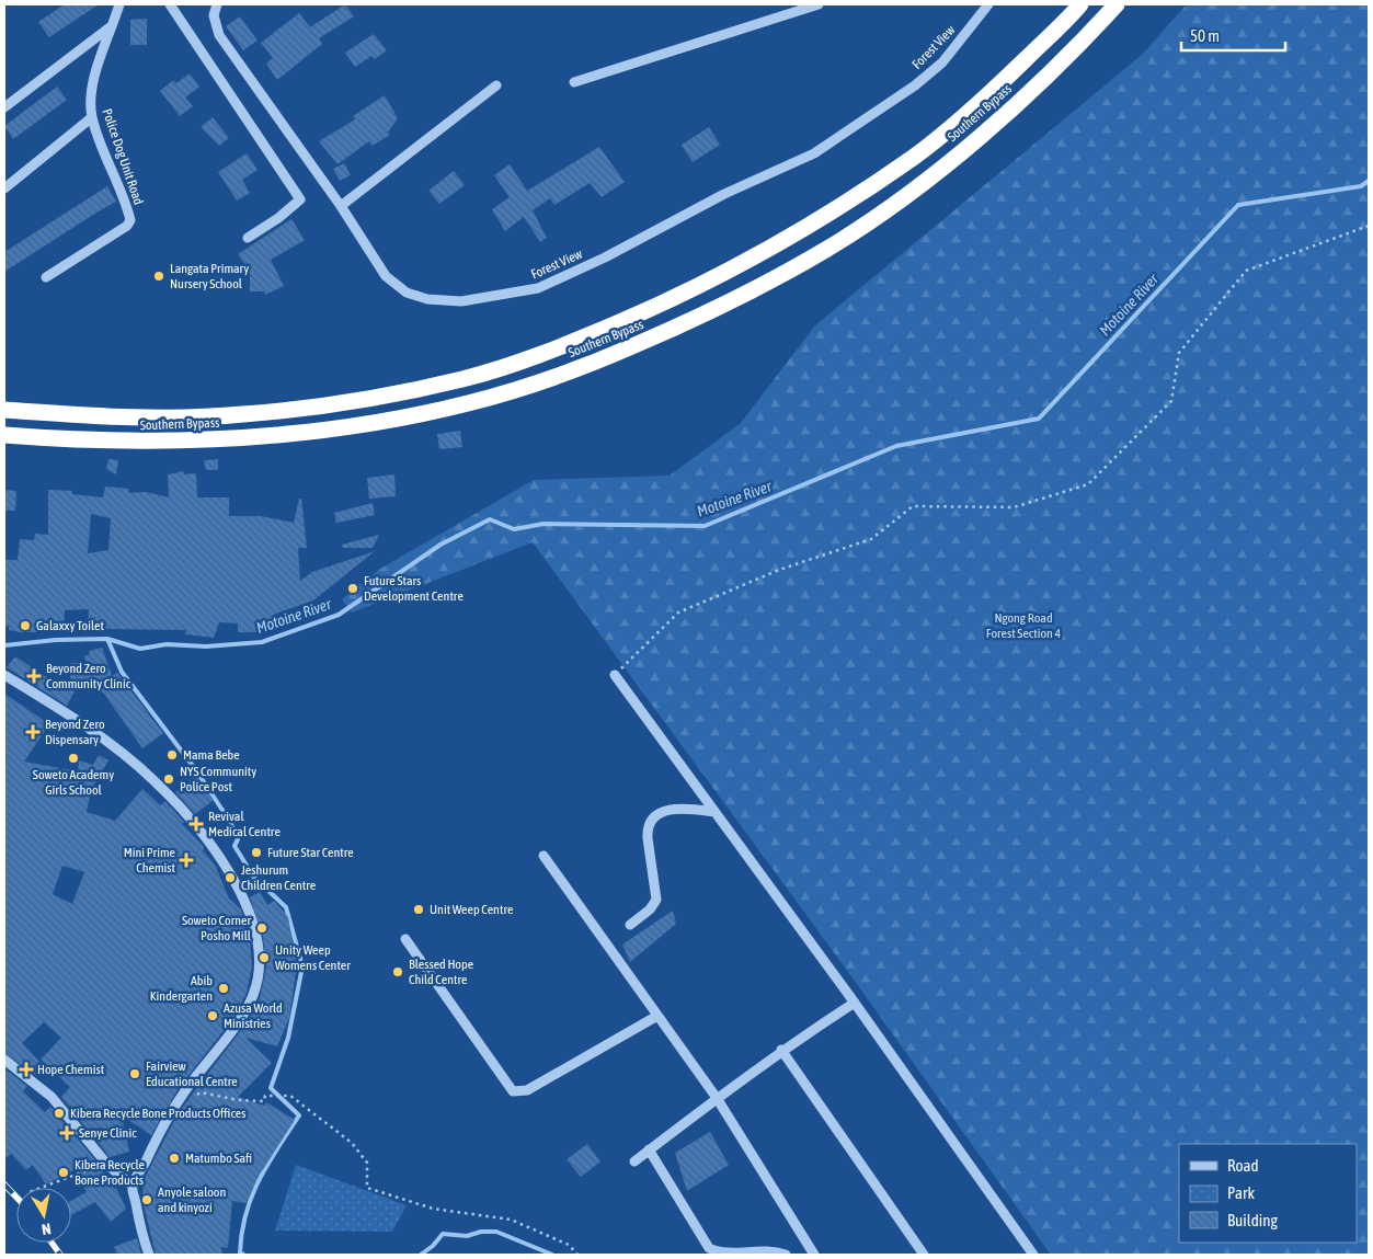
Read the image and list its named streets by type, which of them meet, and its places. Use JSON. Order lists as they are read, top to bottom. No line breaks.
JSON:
{"streets":{"highway":["Southern Bypass"],"street":["Forest View","Police Dog Unit Road"]},"water":["Motoine River"],"parks":["Ngong Road Forest Section 4"],"places":{"other":["Langata Primary Nursery School","Future Stars Development Centre","Galaxxy Toilet","Mama Bebe","Soweto Academy Girls School","NYS Community Police Post","Future Star Centre","Jeshurum Children Centre","Unit Weep Centre","Soweto Corner Posho Mill","Unity Weep Womens Center","Blessed Hope Child Centre","Abib Kindergarten","Azusa World Ministries","Fairview Educational Centre","Kibera Recycle Bone Products Offices","Matumbo Safi","Kibera Recycle Bone Products","Anyole saloon and kinyozi"],"health":["Beyond Zero Community Clinic","Beyond Zero Dispensary","Revival Medical Centre","Mini Prime Chemist","Hope Chemist","Senye Clinic"]},"legend":["Road","Park","Building"],"scale_bar":"50 m","north":"bottom"}
